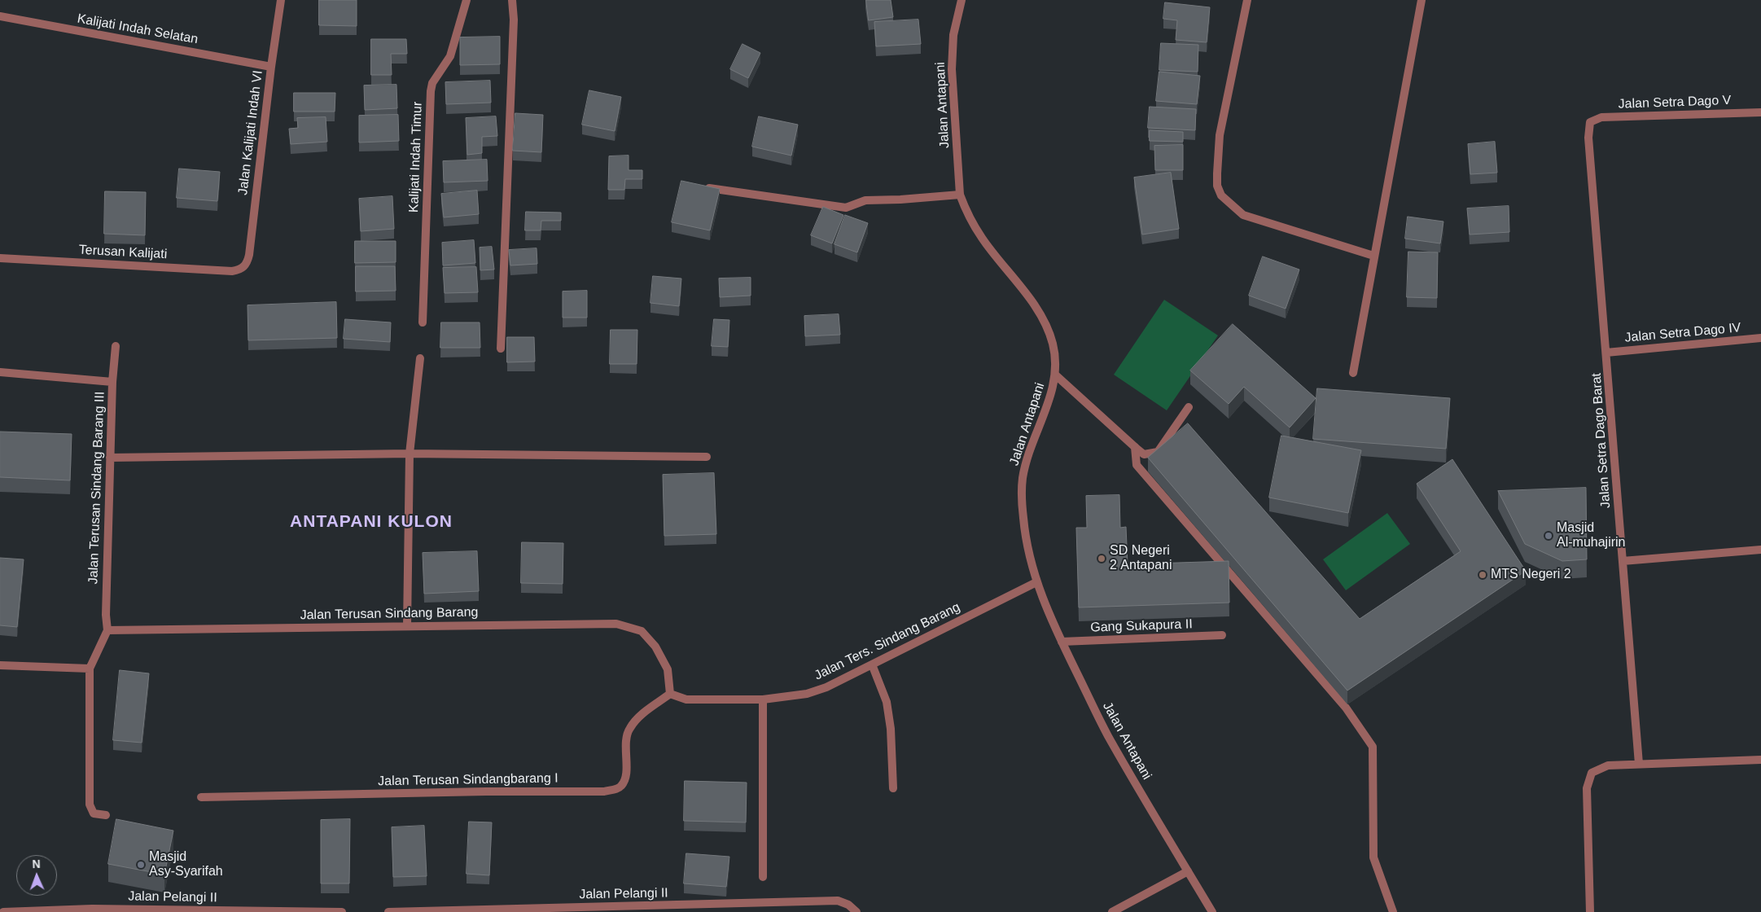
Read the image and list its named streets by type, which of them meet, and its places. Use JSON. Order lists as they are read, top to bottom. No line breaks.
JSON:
{"streets":{"street":["Kalijati Indah Selatan","Jalan Setra Dago V","Jalan Antapani","Jalan Kalijati Indah VI","Kalijati Indah Timur","Terusan Kalijati","Jalan Setra Dago IV","Jalan Setra Dago Barat","Jalan Terusan Sindang Barang III","Jalan Terusan Sindang Barang","Gang Sukapura II","Jalan Ters. Sindang Barang","Jalan Terusan Sindangbarang I","Jalan Pelangi II"]},"crossings":[["Kalijati Indah Selatan","Jalan Kalijati Indah VI"],["Jalan Setra Dago V","Jalan Setra Dago Barat"],["Jalan Antapani","Gang Sukapura II"],["Jalan Antapani","Jalan Ters. Sindang Barang"],["Jalan Kalijati Indah VI","Terusan Kalijati"],["Jalan Setra Dago IV","Jalan Setra Dago Barat"],["Jalan Terusan Sindang Barang III","Jalan Terusan Sindang Barang"],["Jalan Terusan Sindang Barang","Jalan Ters. Sindang Barang"],["Jalan Terusan Sindang Barang","Jalan Terusan Sindangbarang I"],["Jalan Ters. Sindang Barang","Jalan Terusan Sindangbarang I"]],"districts":["ANTAPANI KULON"],"places":["Masjid Al-muhajirin","SD Negeri 2 Antapani","MTS Negeri 2","Masjid Asy-Syarifah"],"north":"top"}
